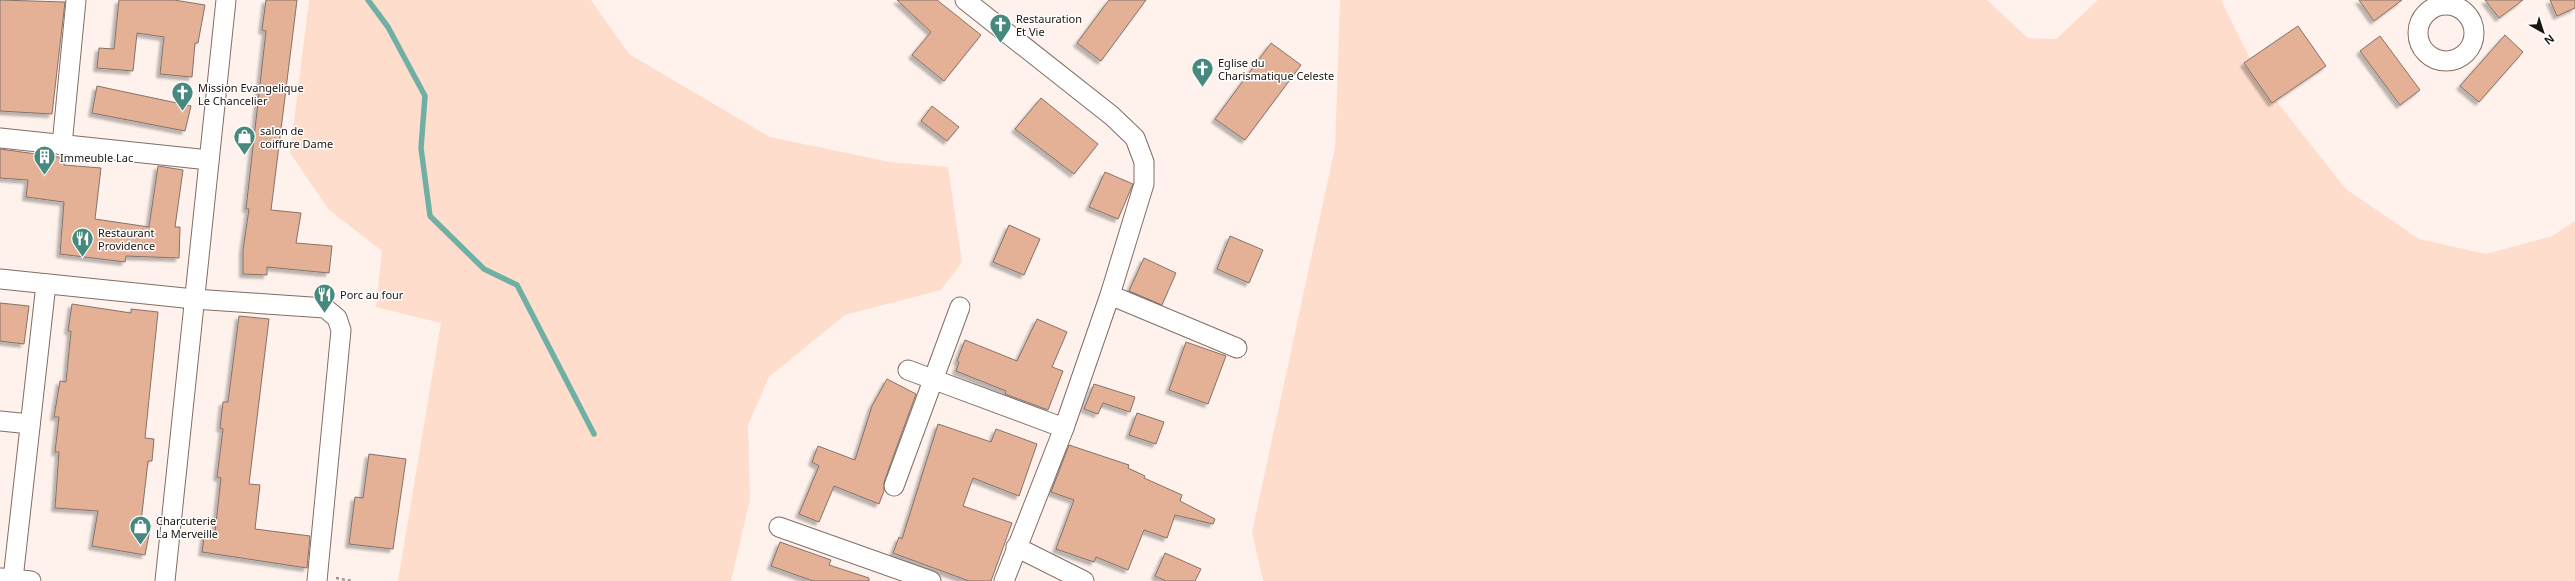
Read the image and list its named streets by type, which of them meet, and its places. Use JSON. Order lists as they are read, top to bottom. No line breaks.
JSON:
{"places":{"church":["Restauration Et Vie","Eglise du Charismatique Celeste","Mission Evangelique Le Chancelier"],"shop":["salon de coiffure Dame","Charcuterie La Merveille"],"building":["Immeuble Lac"],"restaurant":["Restaurant Providence","Porc au four"]},"north":"bottom right"}
